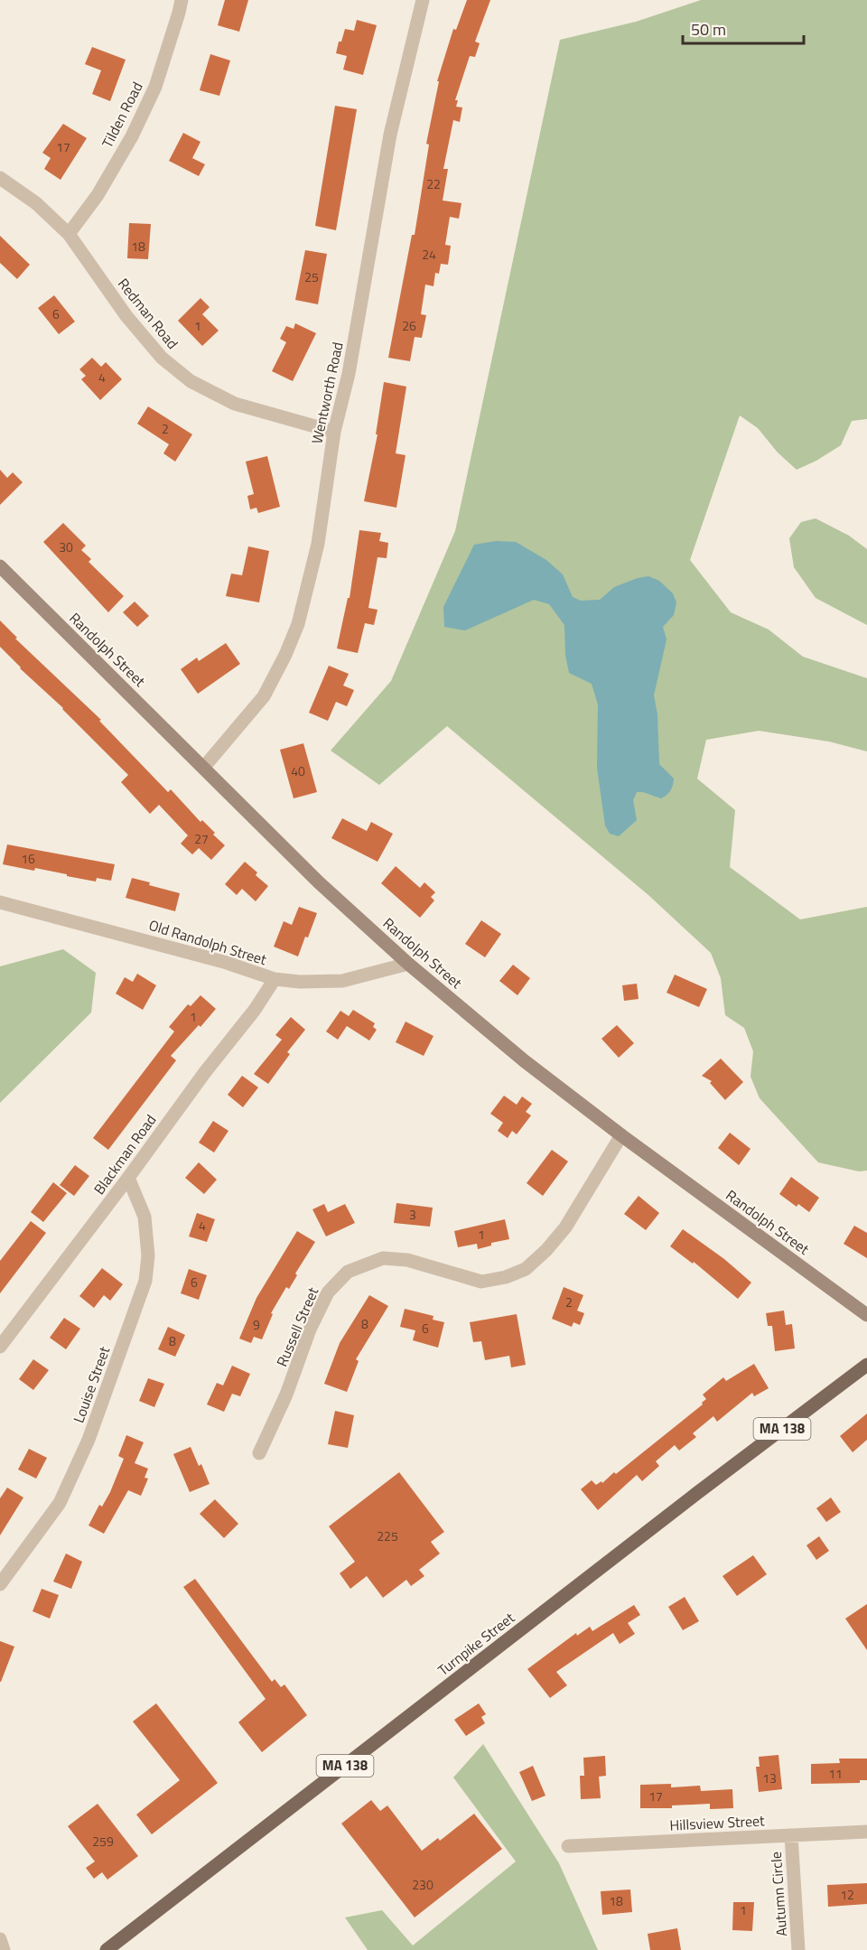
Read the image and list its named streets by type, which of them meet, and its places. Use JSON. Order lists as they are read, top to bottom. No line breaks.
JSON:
{"streets":{"main road":["Randolph Street","MA 138","Turnpike Street"],"street":["Tilden Road","Redman Road","Wentworth Road","Old Randolph Street","Blackman Road","Russell Street","Louise Street","Hillsview Street","Autumn Circle"]},"crossings":[["Tilden Road","Redman Road"],["Redman Road","Wentworth Road"],["Wentworth Road","Randolph Street"],["Randolph Street","Old Randolph Street"],["Randolph Street","Russell Street"],["Old Randolph Street","Blackman Road"],["Blackman Road","Louise Street"],["Hillsview Street","Autumn Circle"]],"house_numbers":["17","22","18","24","25","6","1","26","4","2","30","40","27","16","1","3","4","1","6","2","8","9","6","8","225","11","13","17","259","230","12","18","1"],"scale_bar":"50 m"}
